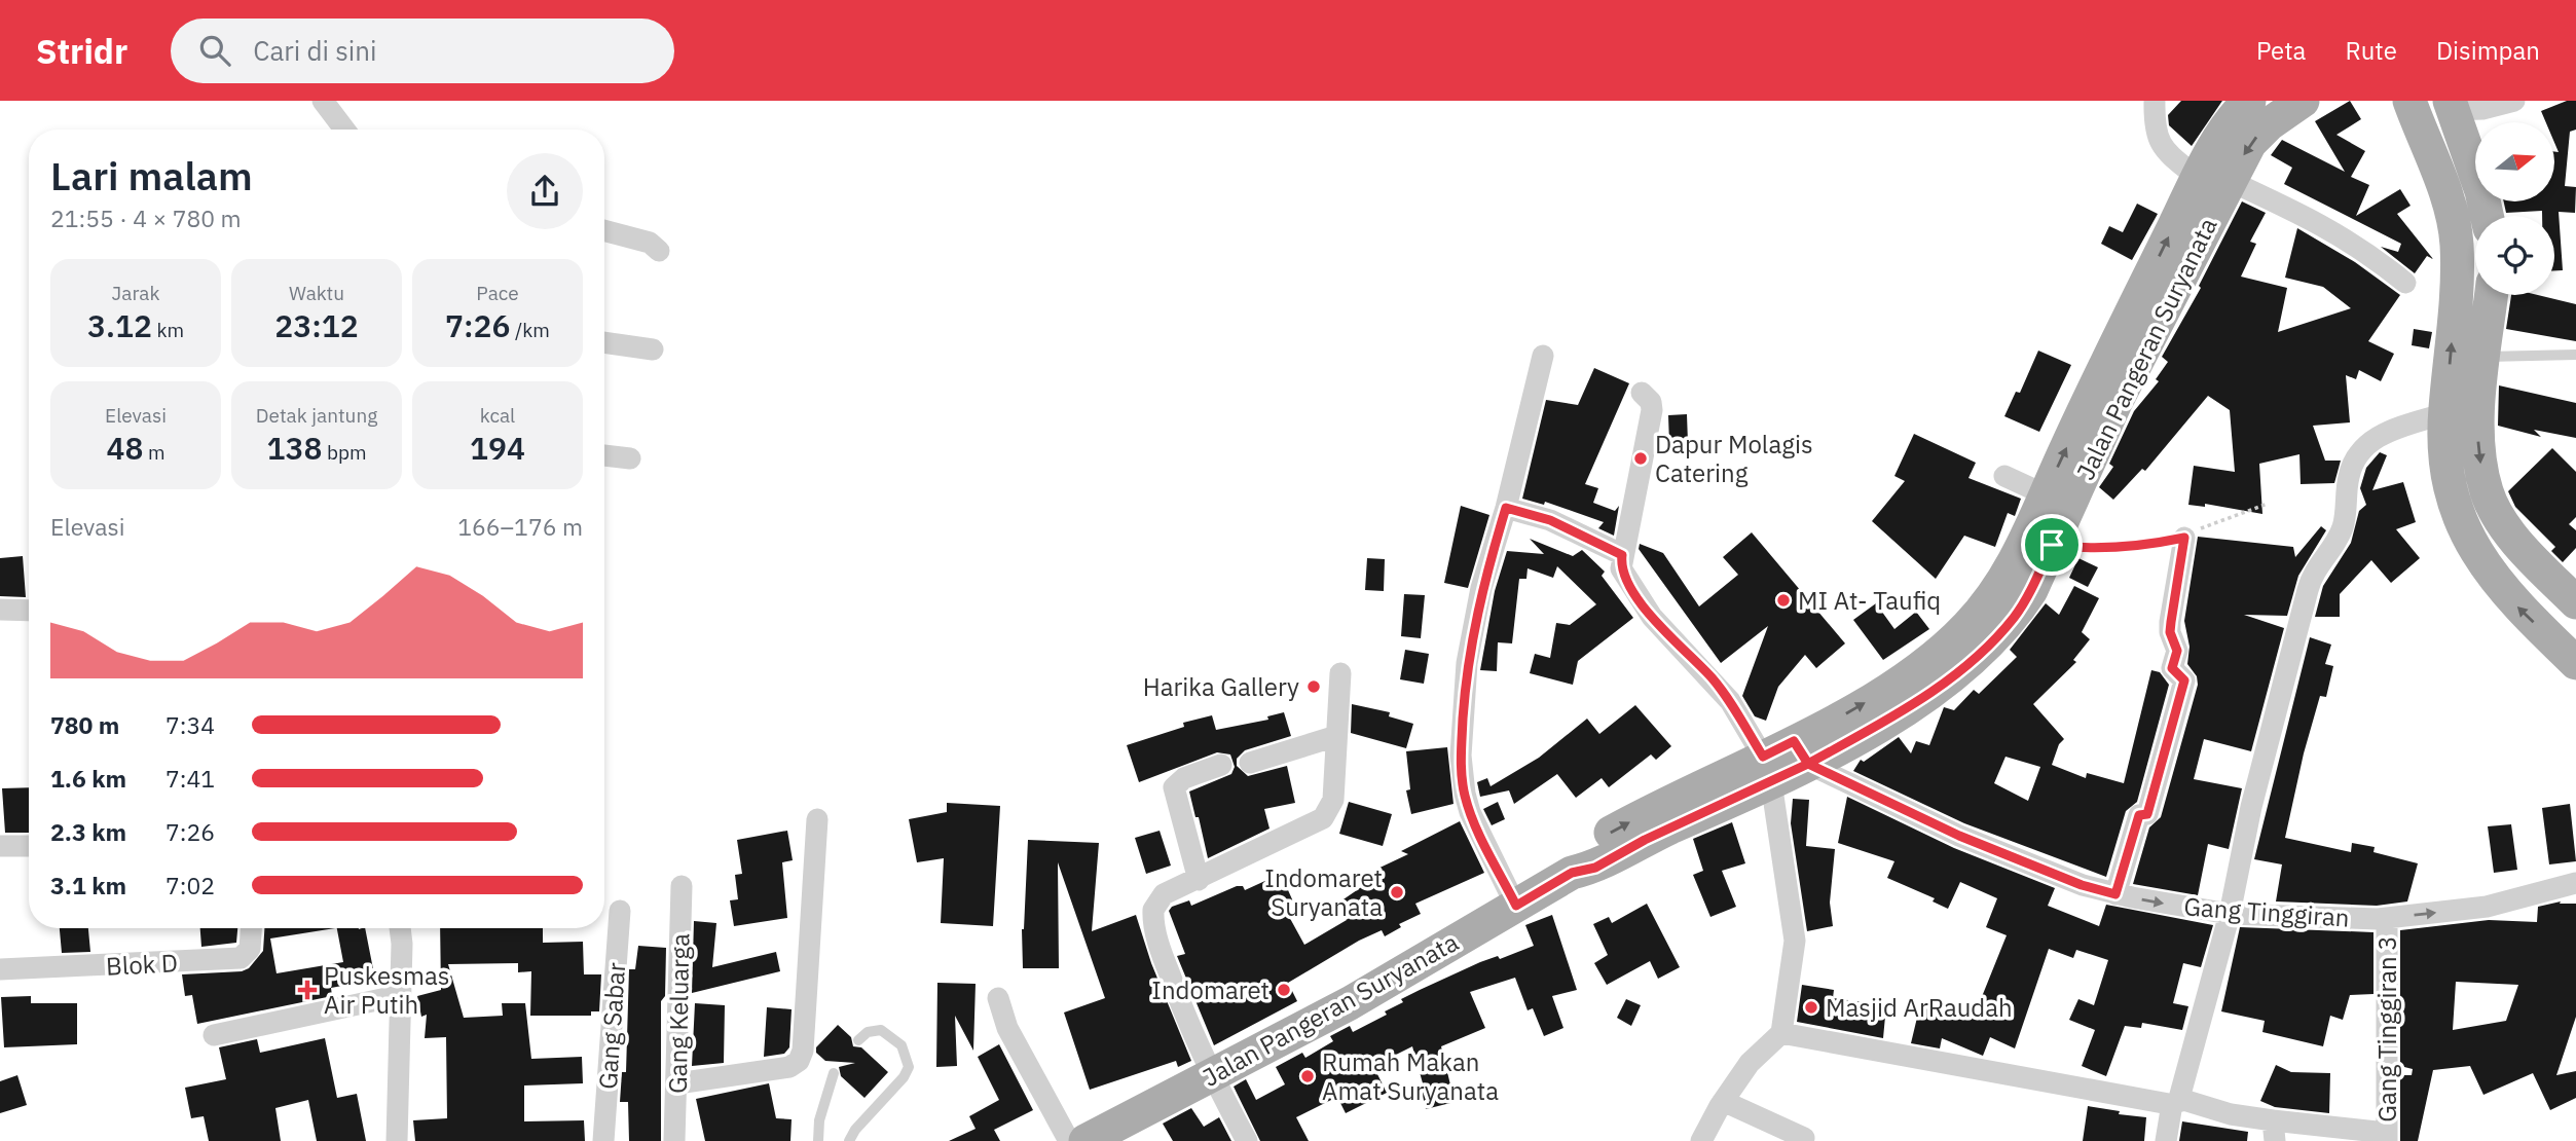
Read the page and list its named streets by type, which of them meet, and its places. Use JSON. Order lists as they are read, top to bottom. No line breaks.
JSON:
{"streets":{"main road":["Jalan Pangeran Suryanata"],"street":["Gang Tinggiran","Blok D","Gang Keluarga","Gang Sabar","Gang Tinggiran 3"]},"crossings":[["Jalan Pangeran Suryanata","Gang Tinggiran"],["Gang Tinggiran","Gang Tinggiran 3"]],"one_way":["Gang Tinggiran"],"places":{"other":["Dapur Molagis Catering","MI At- Taufiq","Harika Gallery","Indomaret Suryanata","Indomaret","Masjid ArRaudah","Rumah Makan Amat Suryanata"],"health":["Puskesmas Air Putih"]},"north":"right","page":{"header":"Stridr","search":"Cari di sini","nav":["Peta","Rute","Disimpan"],"heading":["Lari malam","21:55 · 4 × 780 m"],"stats":[["Jarak","3.12 km"],["Waktu","23:12"],["Pace","7:26 /km"],["Elevasi","48 m"],["Detak jantung","138 bpm"],["kcal","194"]],"chart":["Elevasi","166–176 m"],"list":[{"name":"780 m","note":"7:34"},{"name":"1.6 km","note":"7:41"},{"name":"2.3 km","note":"7:26"},{"name":"3.1 km","note":"7:02"}]}}
